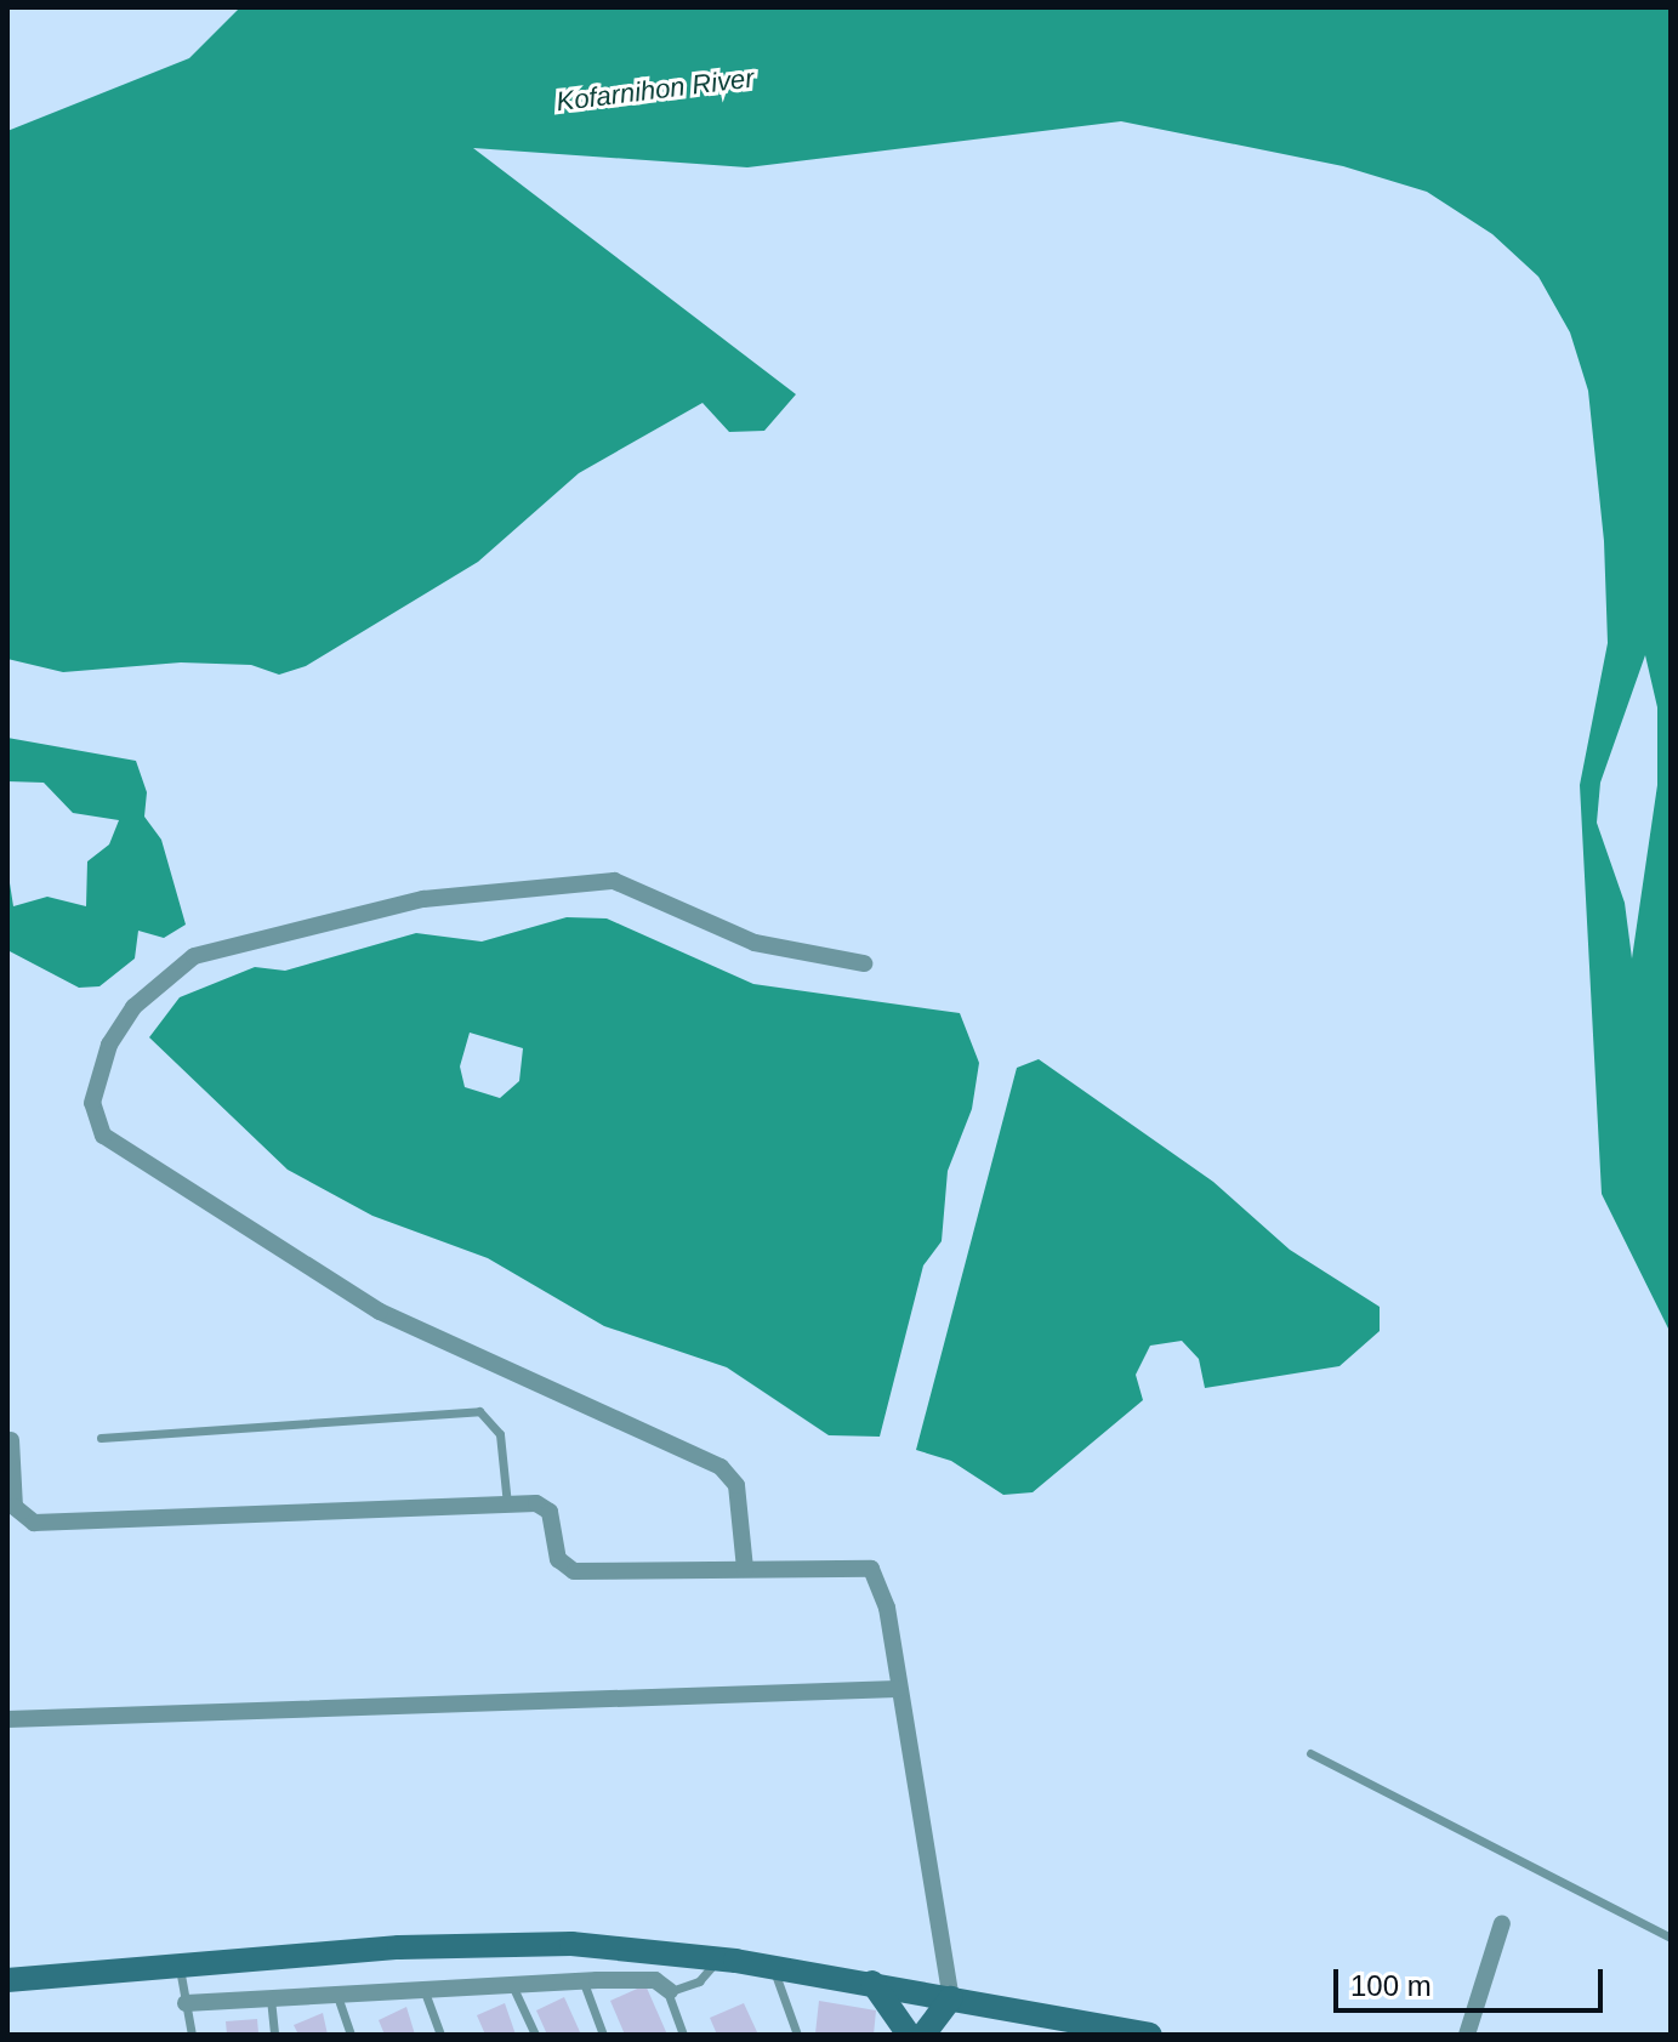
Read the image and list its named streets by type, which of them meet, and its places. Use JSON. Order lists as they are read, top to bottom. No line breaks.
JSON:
{"water":["Kofarnihon River"],"scale_bar":"100 m"}
